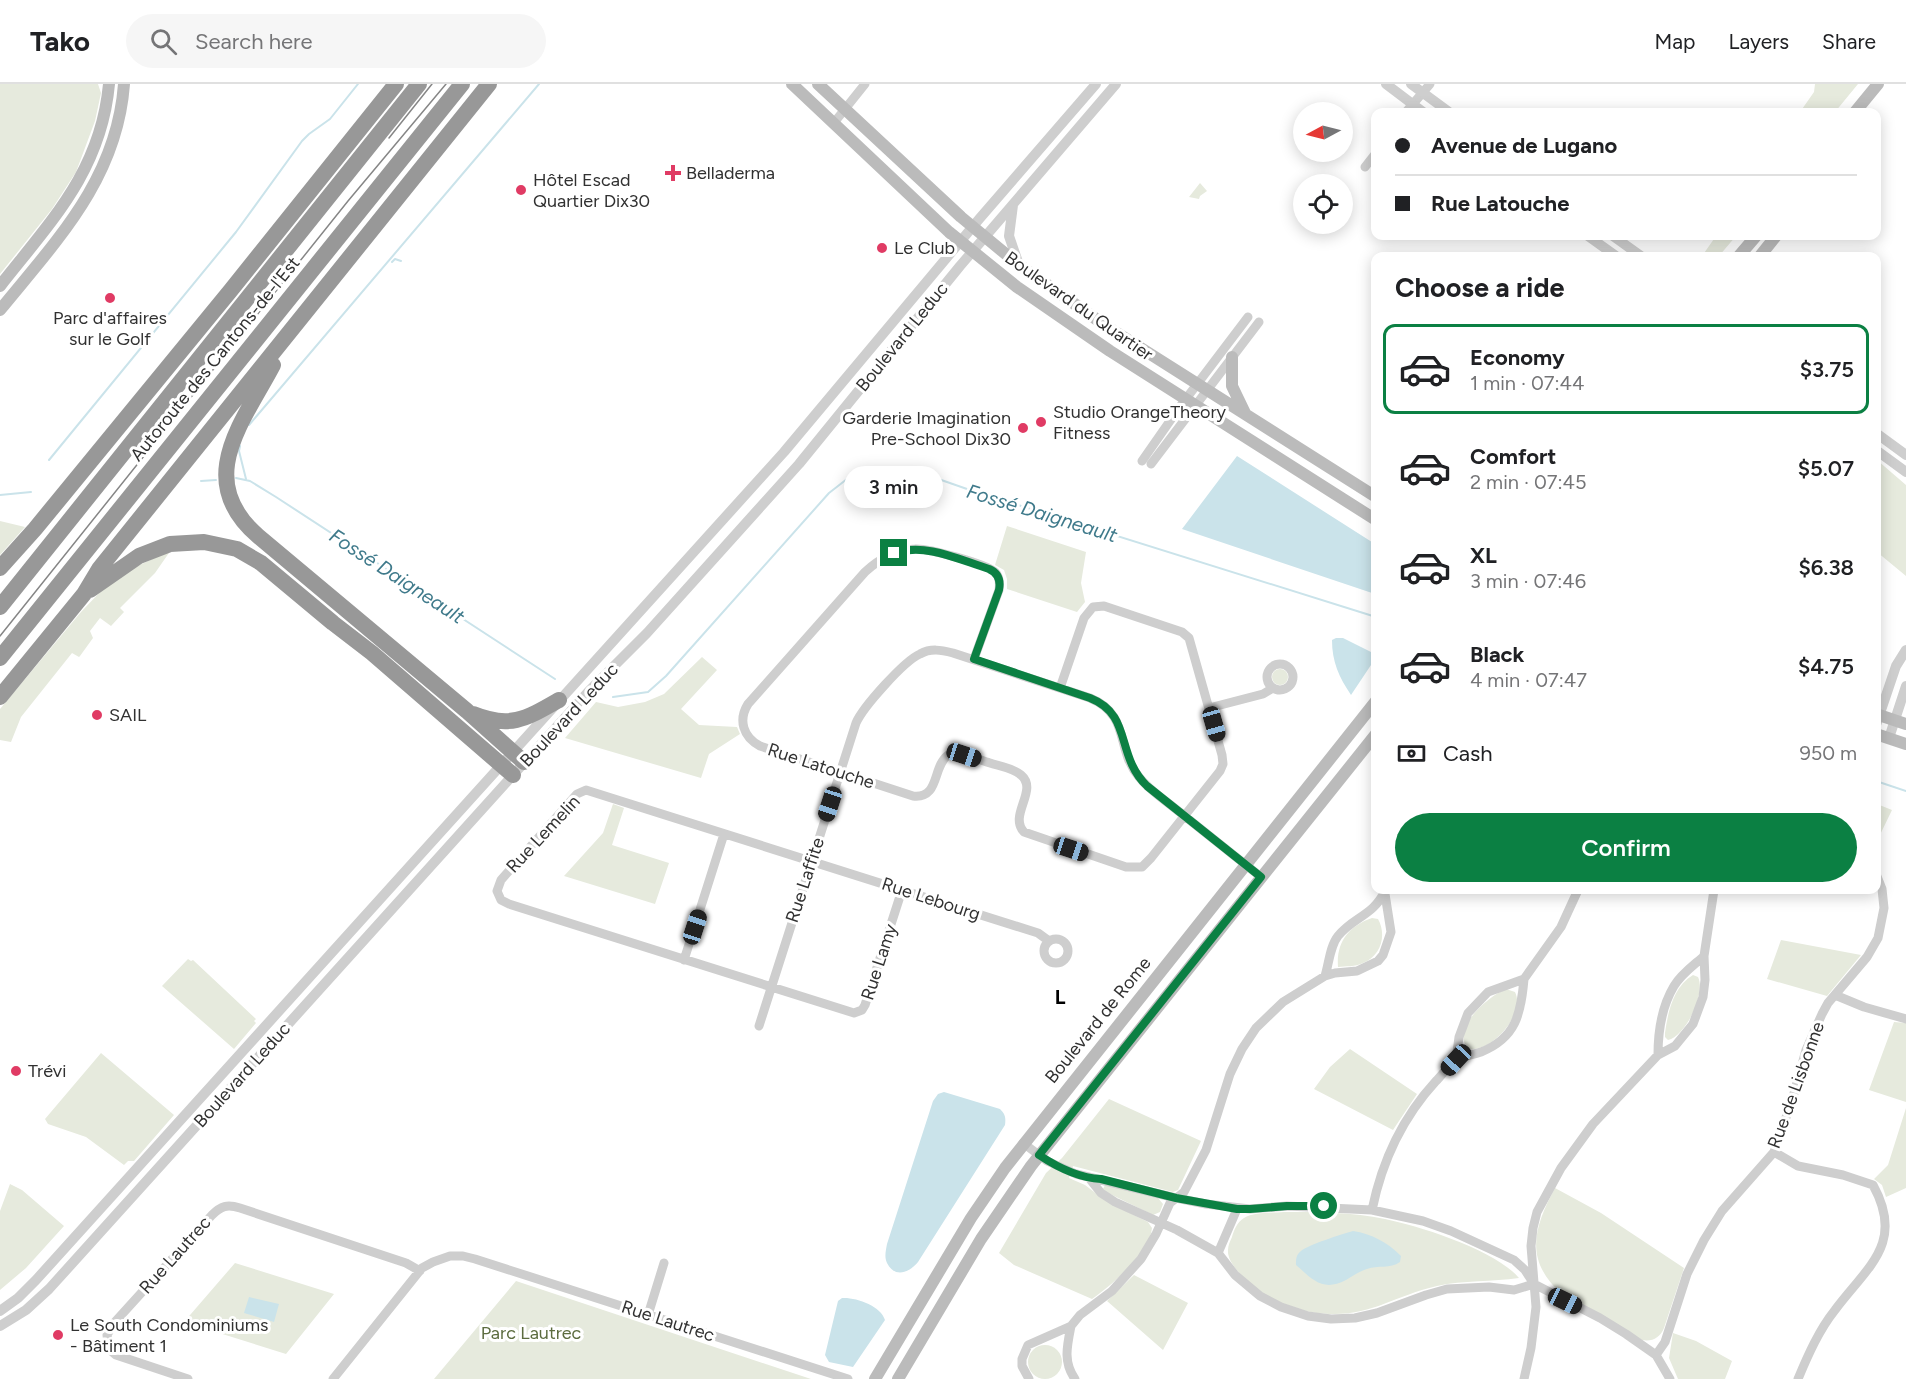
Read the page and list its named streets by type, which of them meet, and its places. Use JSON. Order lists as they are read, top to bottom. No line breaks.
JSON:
{"streets":{"highway":["Autoroute des Cantons-de-l'Est"],"main road":["Boulevard du Quartier","Boulevard de Rome"],"street":["Boulevard Leduc","Rue Latouche","Rue Lemelin","Rue Laffite","Rue Lebourg","Rue Lamy","Rue de Lisbonne","Rue Lautrec"]},"crossings":[["Boulevard du Quartier","Boulevard Leduc"],["Rue Latouche","Rue Laffite"],["Rue Lemelin","Rue Laffite"],["Rue Lemelin","Rue Lebourg"],["Rue Lemelin","Rue Lamy"],["Rue Laffite","Rue Lebourg"],["Rue Laffite","Rue Lamy"],["Rue Laffite","Boulevard de Rome"],["Rue Lebourg","Rue Lamy"]],"districts":["L"],"water":["Fossé Daigneault"],"parks":["Parc Lautrec"],"places":{"health":["Belladerma"],"other":["Hôtel Escad Quartier Dix30","Le Club","Parc d'affaires sur le Golf","Studio OrangeTheory Fitness","Garderie Imagination Pre-School Dix30","SAIL","Trévi","Le South Condominiums - Bâtiment 1"]},"north":"left","page":{"header":"Tako","search":"Search here","nav":["Map","Layers","Share"],"banner":["Avenue de Lugano","Rue Latouche"],"heading":"Choose a ride","list":[{"name":"Economy","note":"1 min · 07:44","value":"$3.75"},{"name":"Comfort","note":"2 min · 07:45","value":"$5.07"},{"name":"XL","note":"3 min · 07:46","value":"$6.38"},{"name":"Black","note":"4 min · 07:47","value":"$4.75"}],"bubble":"3 min","pay":["Cash","950 m"],"buttons":"Confirm"}}
